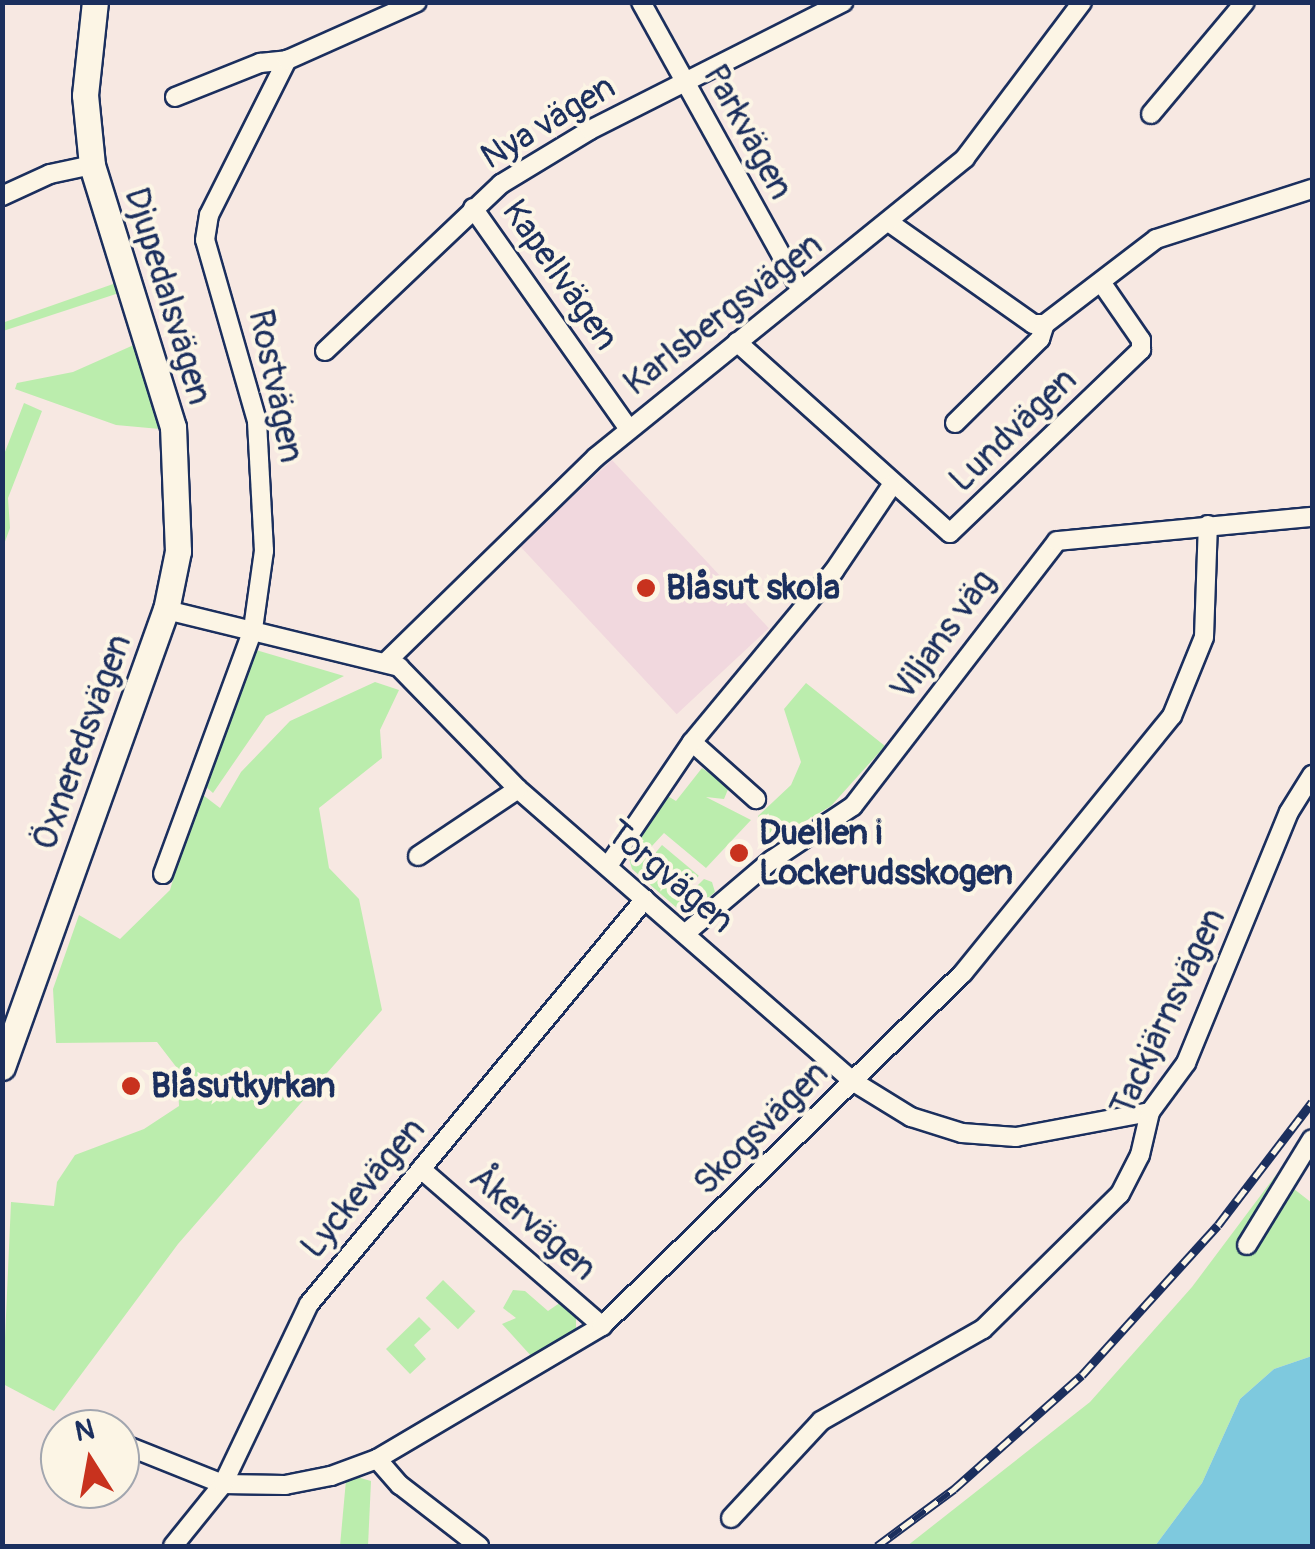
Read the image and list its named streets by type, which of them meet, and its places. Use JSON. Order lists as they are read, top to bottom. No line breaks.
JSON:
{"streets":{"street":["Nya vägen","Parkvägen","Kapellvägen","Djupedalsvägen","Karlsbergsvägen","Rostvägen","Lundvägen","Viljans väg","Öxneredsvägen","Torgvägen","Tackjärnsvägen","Skogsvägen","Lyckevägen","Åkervägen"]},"crossings":[["Nya vägen","Parkvägen"],["Nya vägen","Kapellvägen"],["Parkvägen","Karlsbergsvägen"],["Kapellvägen","Karlsbergsvägen"],["Djupedalsvägen","Öxneredsvägen"],["Djupedalsvägen","Torgvägen"],["Karlsbergsvägen","Lundvägen"],["Karlsbergsvägen","Torgvägen"],["Rostvägen","Torgvägen"],["Viljans väg","Torgvägen"],["Viljans väg","Skogsvägen"],["Öxneredsvägen","Torgvägen"],["Torgvägen","Tackjärnsvägen"],["Torgvägen","Skogsvägen"],["Torgvägen","Lyckevägen"],["Skogsvägen","Lyckevägen"],["Skogsvägen","Åkervägen"],["Lyckevägen","Åkervägen"]],"places":["Blåsut skola","Duellen i Lockerudsskogen","Blåsutkyrkan"],"north":"top"}
